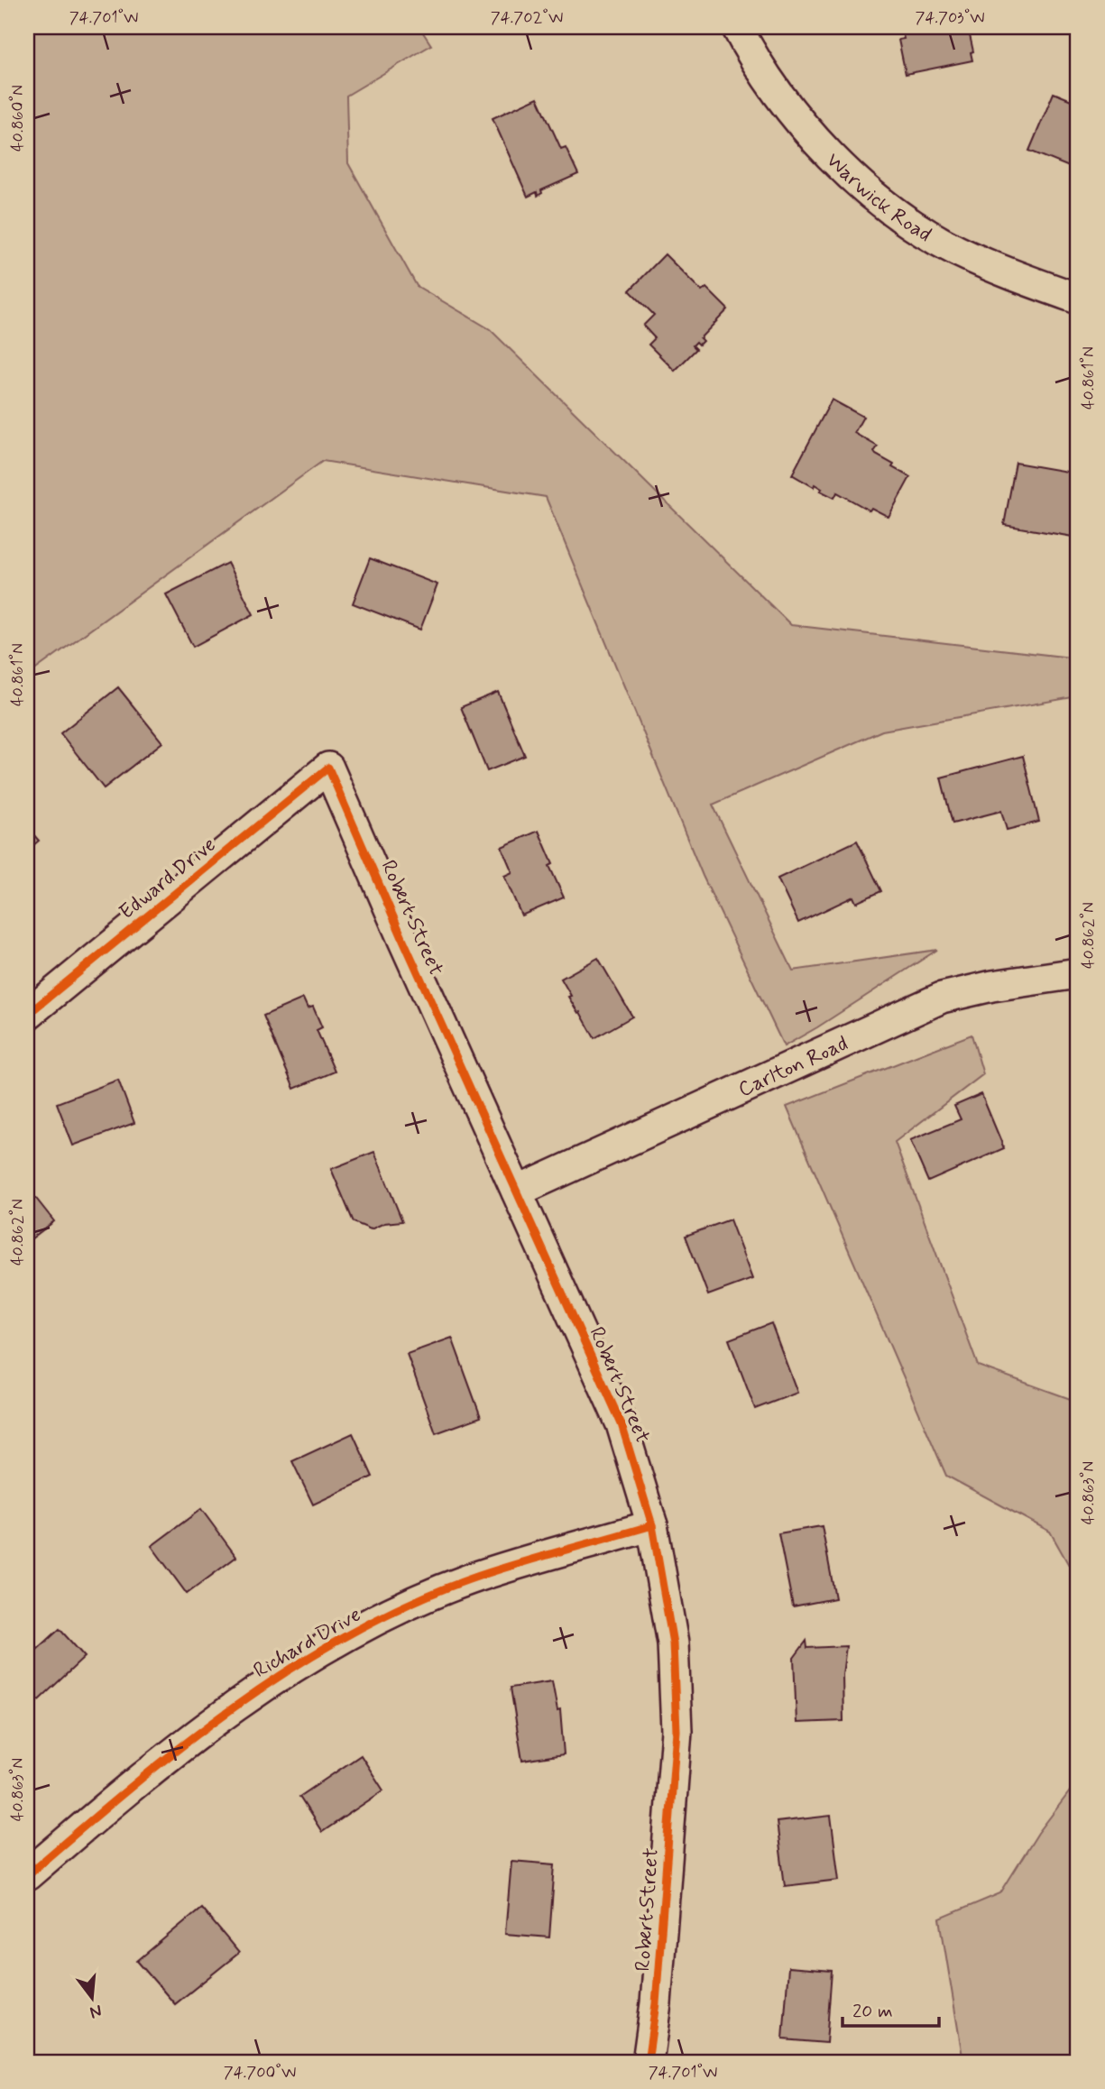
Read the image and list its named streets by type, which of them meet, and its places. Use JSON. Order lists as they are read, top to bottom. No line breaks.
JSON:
{"streets":{"street":["Warwick Road","Edward Drive","Robert Street","Carlton Road","Richard Drive"]},"crossings":[["Edward Drive","Robert Street"],["Robert Street","Carlton Road"],["Robert Street","Richard Drive"]],"scale_bar":"20 m","north":"bottom","coordinates":["74.701°W","74.702°W","74.703°W","40.860°N","40.861°N","40.862°N","40.863°N","74.700°W"]}
